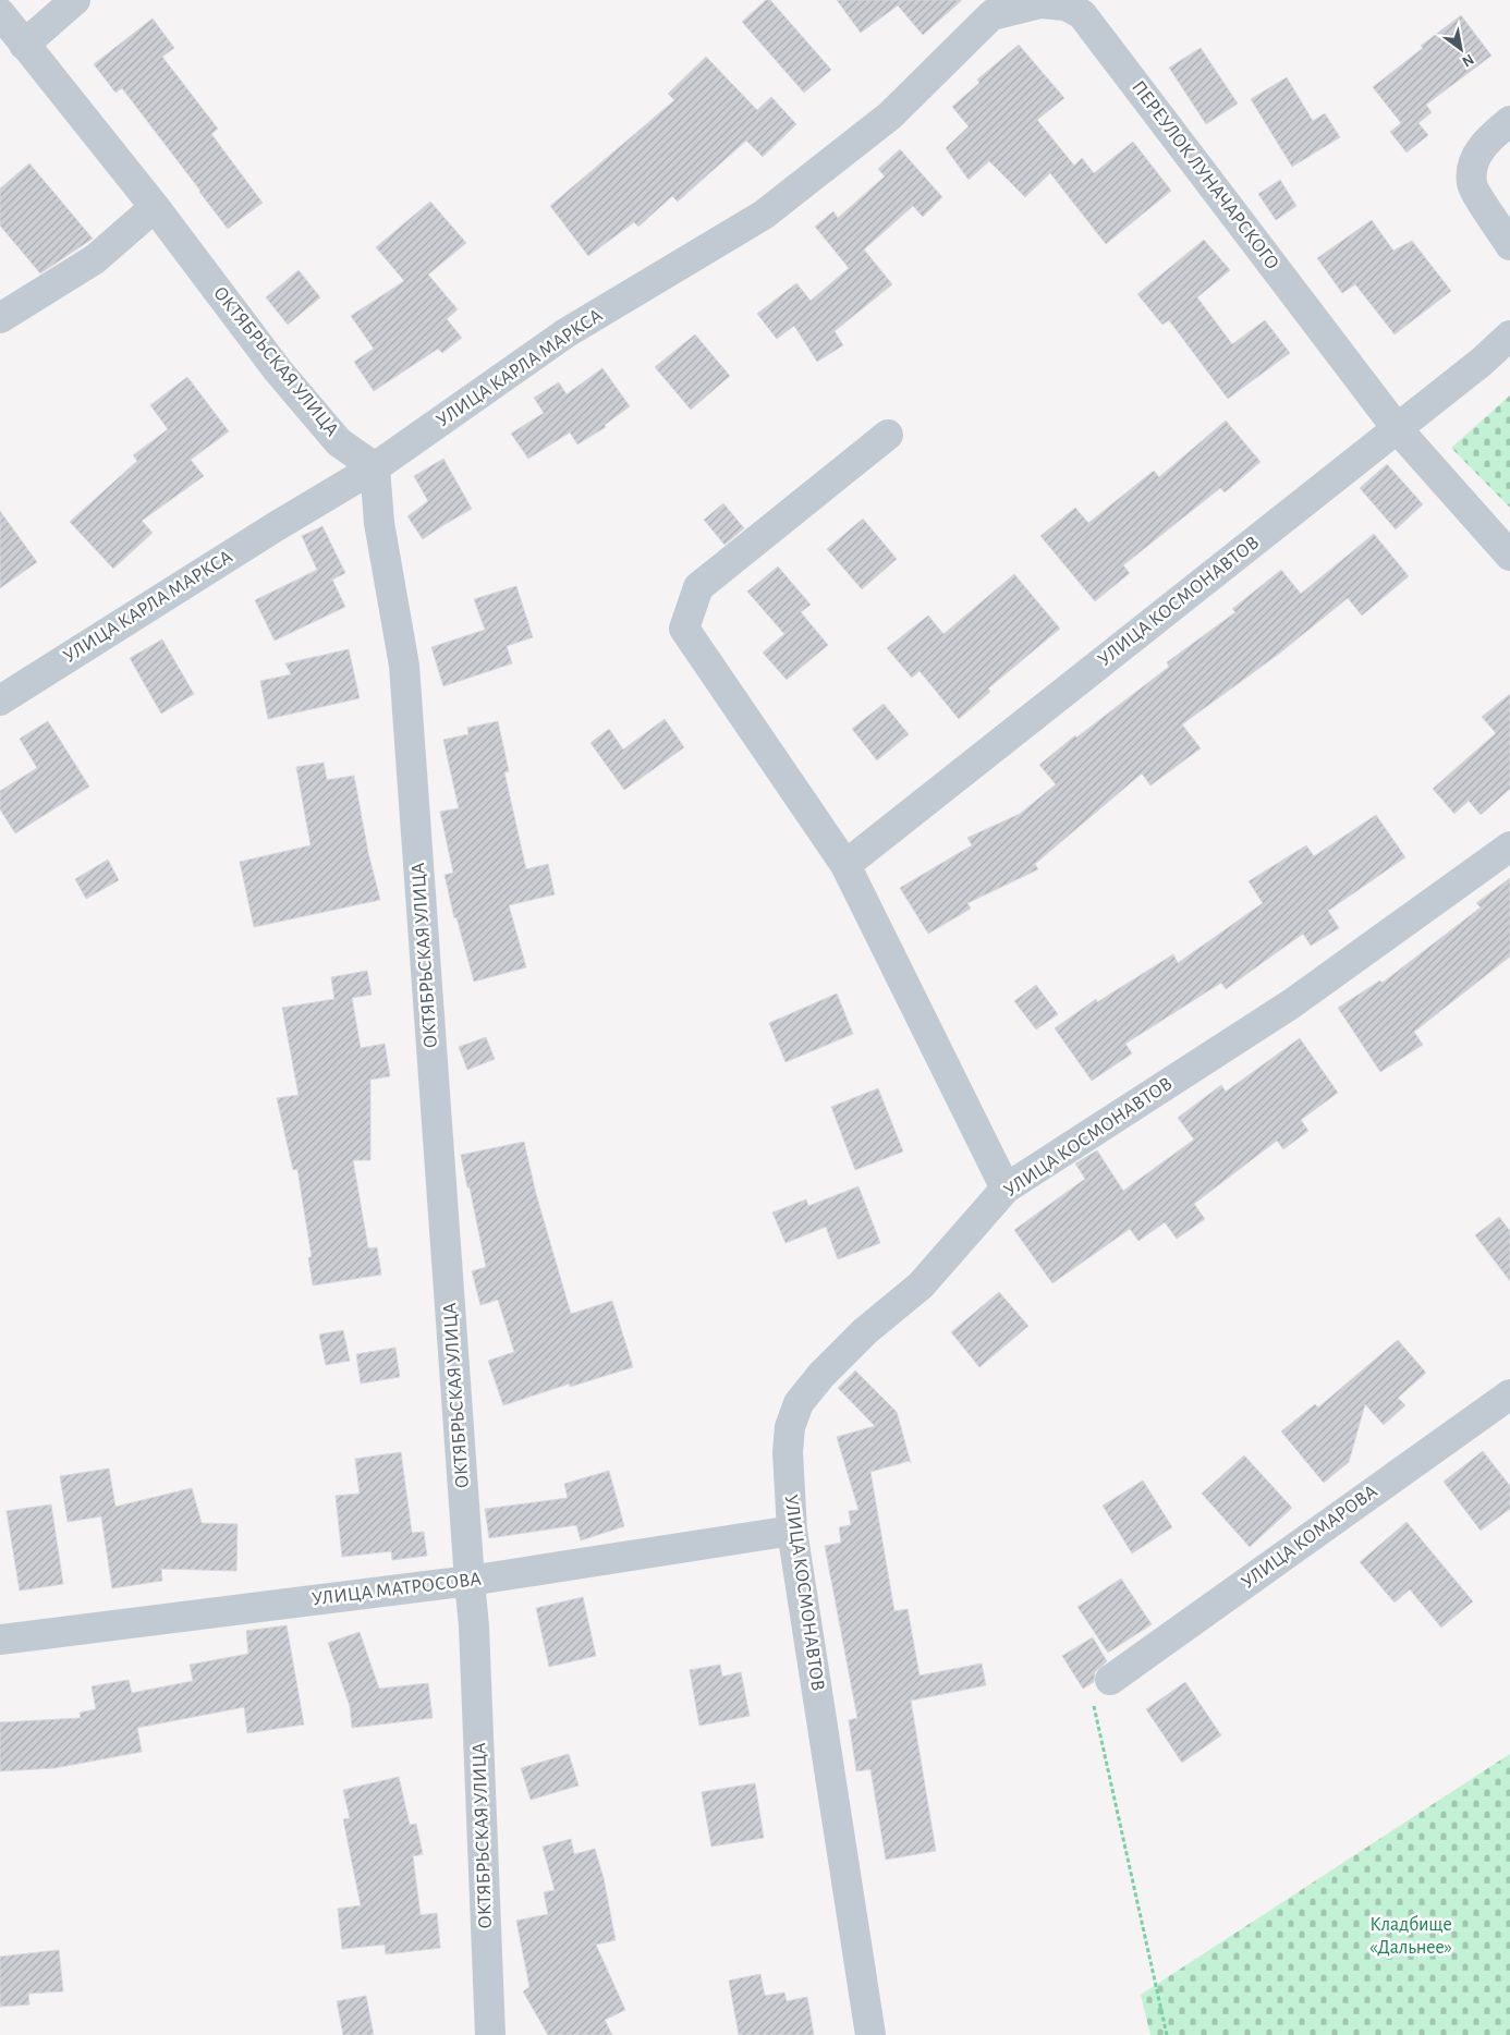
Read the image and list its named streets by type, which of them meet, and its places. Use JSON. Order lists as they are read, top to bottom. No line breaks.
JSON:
{"streets":{"street":["ПЕРЕУЛОК ЛУНАЧАРСКОГО","ОКТЯБРЬСКАЯ УЛИЦА","УЛИЦА КАРЛА МАРКСА","УЛИЦА КОСМОНАВТОВ","УЛИЦА КОМАРОВА","УЛИЦА МАТРОСОВА"]},"crossings":[["ПЕРЕУЛОК ЛУНАЧАРСКОГО","УЛИЦА КАРЛА МАРКСА"],["ПЕРЕУЛОК ЛУНАЧАРСКОГО","УЛИЦА КОСМОНАВТОВ"],["ОКТЯБРЬСКАЯ УЛИЦА","УЛИЦА КАРЛА МАРКСА"],["ОКТЯБРЬСКАЯ УЛИЦА","УЛИЦА МАТРОСОВА"],["УЛИЦА КОСМОНАВТОВ","УЛИЦА МАТРОСОВА"]],"parks":["Кладбище «Дальнее»"],"north":"bottom right"}
